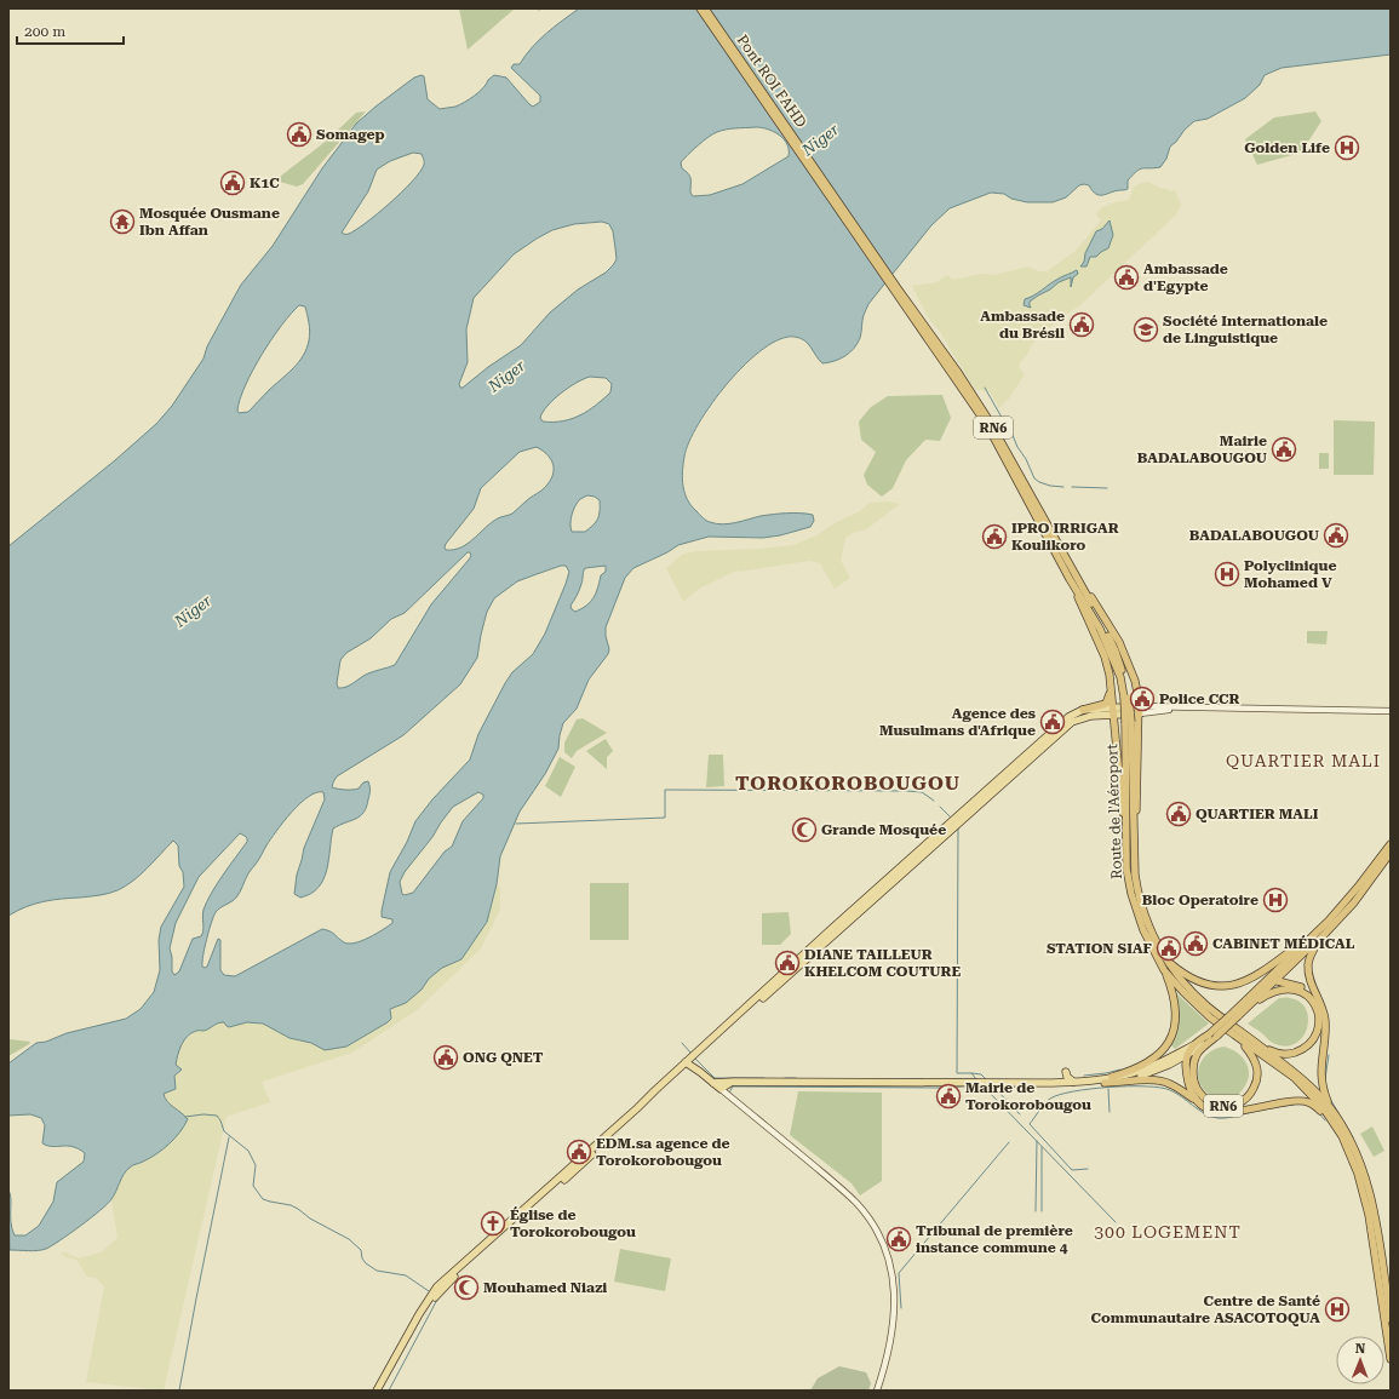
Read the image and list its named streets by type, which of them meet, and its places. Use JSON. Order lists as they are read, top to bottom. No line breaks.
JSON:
{"streets":{"highway":["Pont ROI FAHD","RN6","Route de l'Aéroport"]},"crossings":[["Pont ROI FAHD","RN6"],["Pont ROI FAHD","Route de l'Aéroport"],["RN6","Route de l'Aéroport"]],"districts":["QUARTIER MALI","TOROKOROBOUGOU","300 LOGEMENT"],"water":["Niger"],"places":{"public building":["Somagep","K1C","Ambassade d'Egypte","Ambassade du Brésil","Mairie BADALABOUGOU","BADALABOUGOU","IPRO IRRIGAR Koulikoro","Police CCR","Agence des Musulmans d'Afrique","QUARTIER MALI","CABINET MÉDICAL","STATION SIAF","DIANE TAILLEUR KHELCOM COUTURE","ONG QNET","Mairie de Torokorobougou","EDM.sa agence de Torokorobougou","Tribunal de première instance commune 4"],"hospital":["Golden Life","Polyclinique Mohamed V","Bloc Operatoire","Centre de Santé Communautaire ASACOTOQUA"],"temple":["Mosquée Ousmane Ibn Affan"],"school or university":["Société Internationale de Linguistique"],"mosque":["Grande Mosquée","Mouhamed Niazi"],"church":["Église de Torokorobougou"]},"scale_bar":"200 m","north":"top"}
